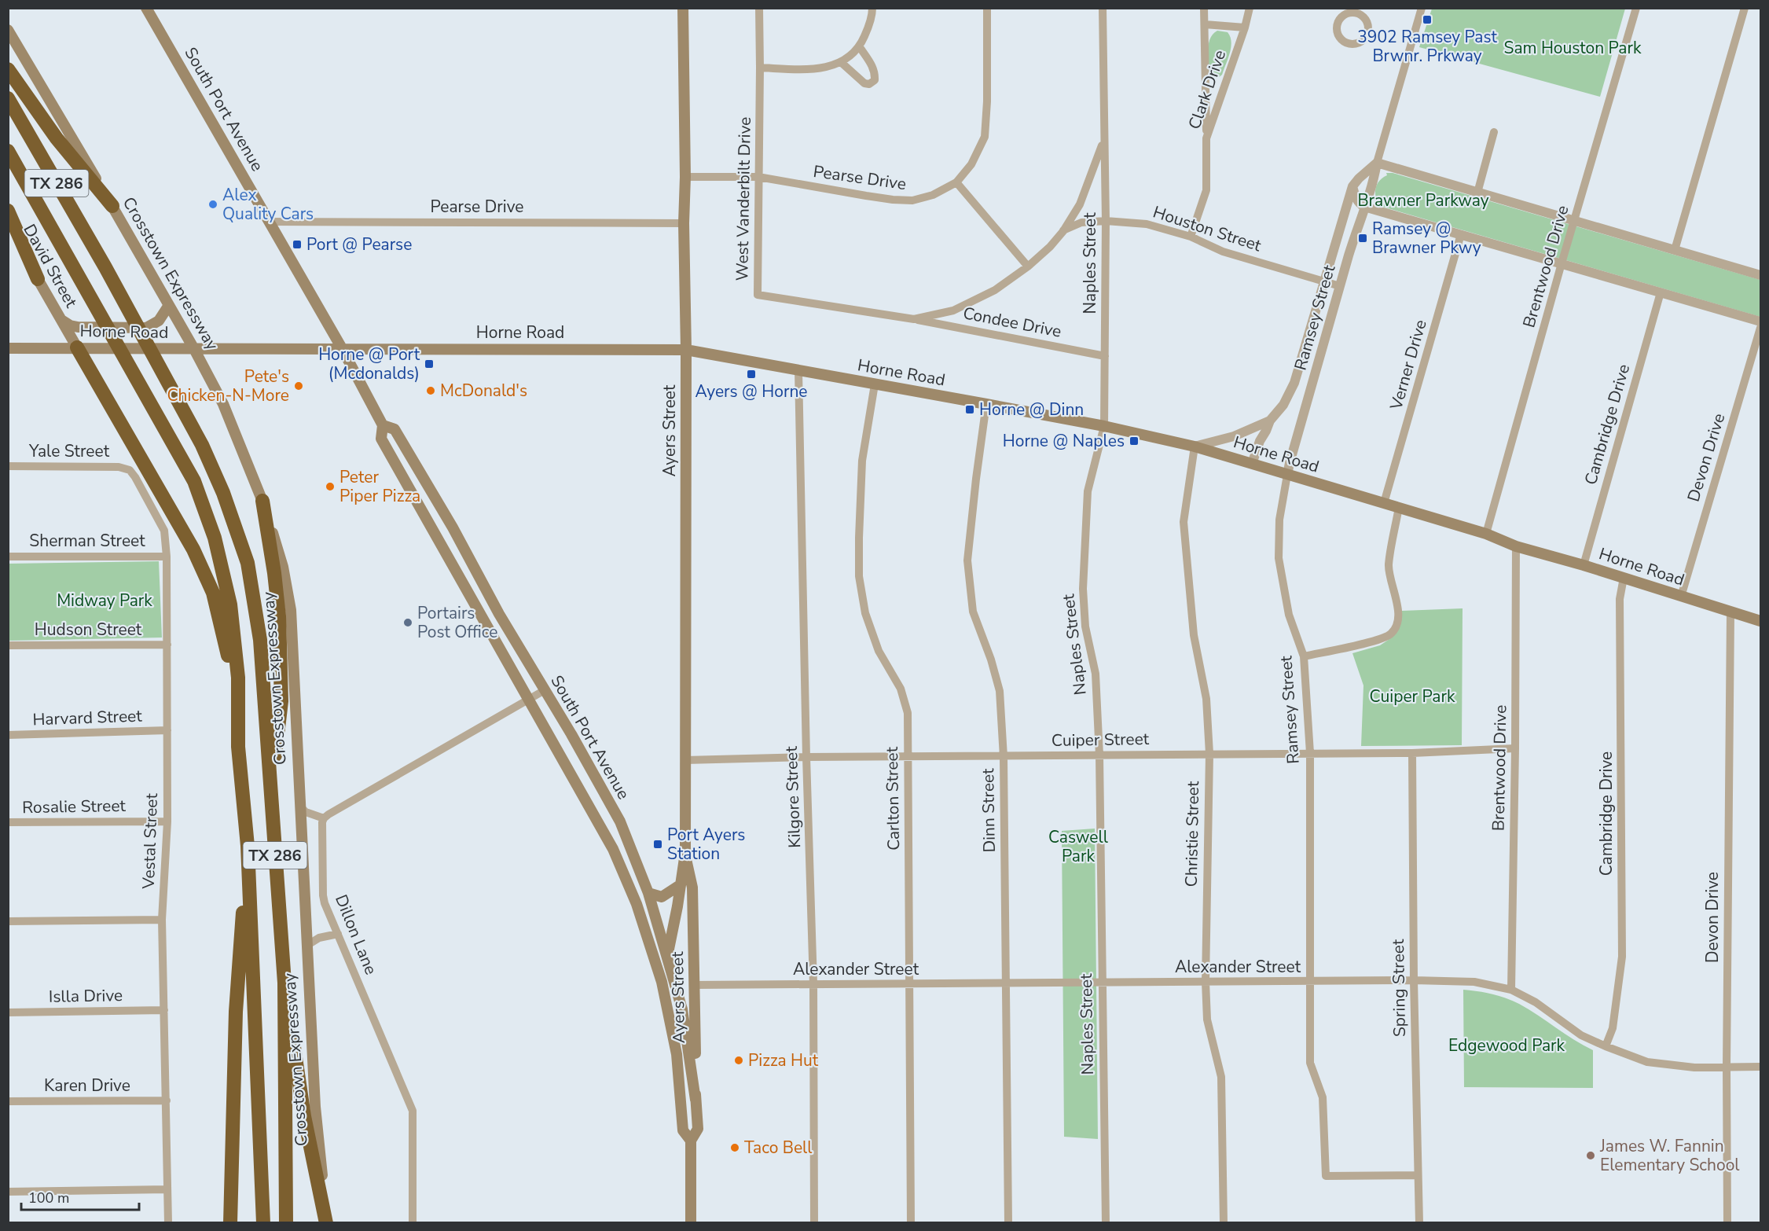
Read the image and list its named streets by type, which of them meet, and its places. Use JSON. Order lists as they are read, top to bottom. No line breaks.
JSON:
{"streets":{"highway":["TX 286","Crosstown Expressway"],"main road":["South Port Avenue","David Street","Horne Road","Ayers Street"],"street":["Clark Drive","Pearse Drive","West Vanderbilt Drive","Houston Street","Naples Street","Brentwood Drive","Ramsey Street","Condee Drive","Verner Drive","Cambridge Drive","Yale Street","Devon Drive","Sherman Street","Hudson Street","Harvard Street","Cuiper Street","Kilgore Street","Carlton Street","Rosalie Street","Dinn Street","Christie Street","Vestal Street","Dillon Lane","Alexander Street","Spring Street","Islla Drive","Karen Drive"]},"crossings":[["Clark Drive","Houston Street"],["South Port Avenue","Pearse Drive"],["South Port Avenue","Horne Road"],["South Port Avenue","Ayers Street"],["Pearse Drive","West Vanderbilt Drive"],["Pearse Drive","Ayers Street"],["West Vanderbilt Drive","Houston Street"],["West Vanderbilt Drive","Naples Street"],["West Vanderbilt Drive","Condee Drive"],["Houston Street","Naples Street"],["Houston Street","Ramsey Street"],["Naples Street","Condee Drive"],["Naples Street","Horne Road"],["Naples Street","Cuiper Street"],["Naples Street","Alexander Street"],["David Street","Horne Road"],["Brentwood Drive","Horne Road"],["Brentwood Drive","Cuiper Street"],["Brentwood Drive","Alexander Street"],["Crosstown Expressway","Horne Road"],["Ramsey Street","Horne Road"],["Ramsey Street","Cuiper Street"],["Ramsey Street","Alexander Street"],["Ramsey Street","Spring Street"],["Horne Road","Verner Drive"],["Horne Road","Cambridge Drive"],["Horne Road","Ayers Street"],["Horne Road","Devon Drive"],["Horne Road","Kilgore Street"],["Horne Road","Carlton Street"],["Horne Road","Dinn Street"],["Horne Road","Christie Street"],["Cambridge Drive","Alexander Street"],["Ayers Street","Cuiper Street"],["Ayers Street","Alexander Street"],["Yale Street","Vestal Street"],["Devon Drive","Alexander Street"],["Sherman Street","Vestal Street"],["Hudson Street","Vestal Street"],["Harvard Street","Vestal Street"],["Cuiper Street","Kilgore Street"],["Cuiper Street","Carlton Street"],["Cuiper Street","Dinn Street"],["Cuiper Street","Christie Street"],["Cuiper Street","Spring Street"],["Kilgore Street","Alexander Street"],["Carlton Street","Alexander Street"],["Rosalie Street","Vestal Street"],["Dinn Street","Alexander Street"],["Christie Street","Alexander Street"],["Vestal Street","Islla Drive"],["Vestal Street","Karen Drive"],["Alexander Street","Spring Street"]],"parks":["Sam Houston Park","Brawner Parkway","Midway Park","Cuiper Park","Caswell Park","Edgewood Park"],"places":{"transit":["3902 Ramsey Past Brwnr. Prkway","Ramsey @ Brawner Pkwy","Port @ Pearse","Horne @ Port (Mcdonalds)","Ayers @ Horne","Horne @ Dinn","Horne @ Naples","Port Ayers Station"],"other":["Alex Quality Cars","Pete's Chicken-N-More","McDonald's","Peter Piper Pizza","Portairs Post Office","Pizza Hut","Taco Bell","James W. Fannin Elementary School"]},"scale_bar":"100 m"}
